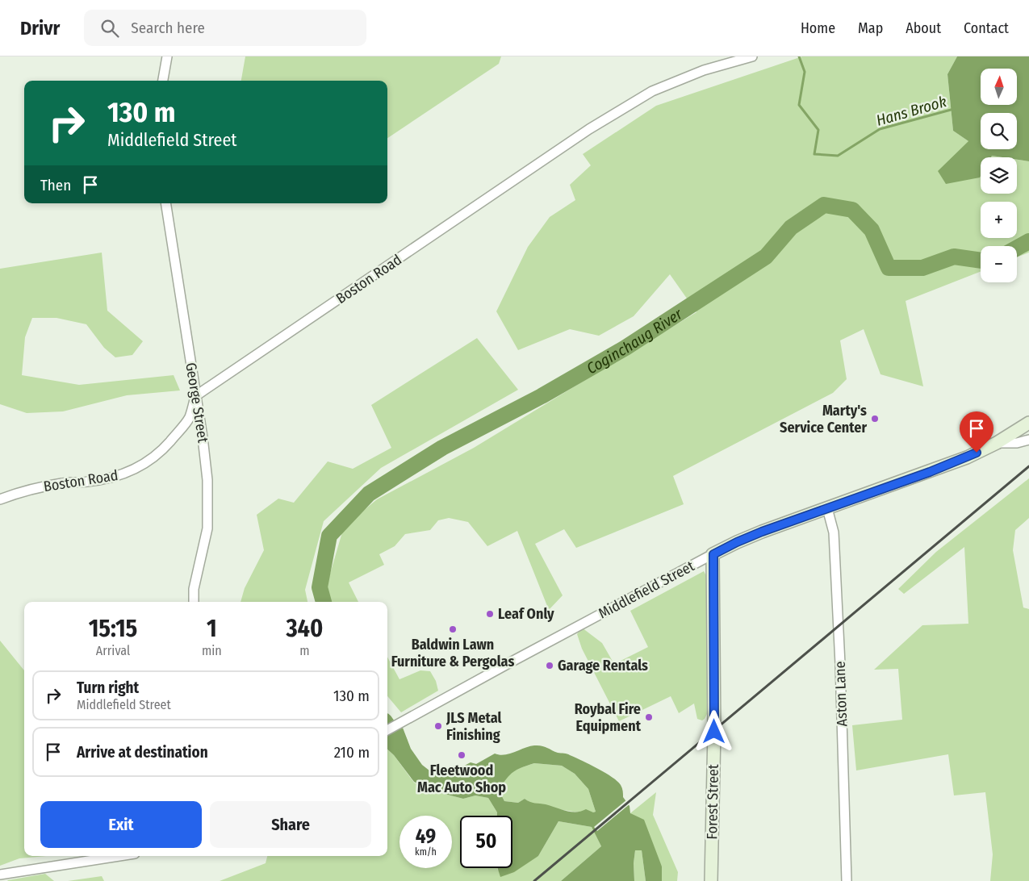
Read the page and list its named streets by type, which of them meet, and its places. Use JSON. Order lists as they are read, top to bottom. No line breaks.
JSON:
{"streets":{"main road":["Middlefield Street","Forest Street"],"street":["Boston Road","George Street","Aston Lane"]},"crossings":[["Boston Road","George Street"],["Middlefield Street","Aston Lane"],["Middlefield Street","Forest Street"]],"water":["Hans Brook","Coginchaug River"],"places":["Marty's Service Center","Leaf Only","Baldwin Lawn Furniture & Pergolas","Garage Rentals","Roybal Fire Equipment","JLS Metal Finishing","Fleetwood Mac Auto Shop"],"north":"top","page":{"header":"Drivr","search":"Search here","nav":["Home","Map","About","Contact"],"map_buttons":["+","−"],"turn":["130 m","Middlefield Street"],"then":"Then","eta":["15:15","Arrival","1","min","340","m"],"list":[{"name":"Turn right","note":"Middlefield Street","value":"130 m"},{"name":"Arrive at destination","value":"210 m"}],"buttons":["Exit","Share"],"speed":"49 km/h","limit":"50"}}
